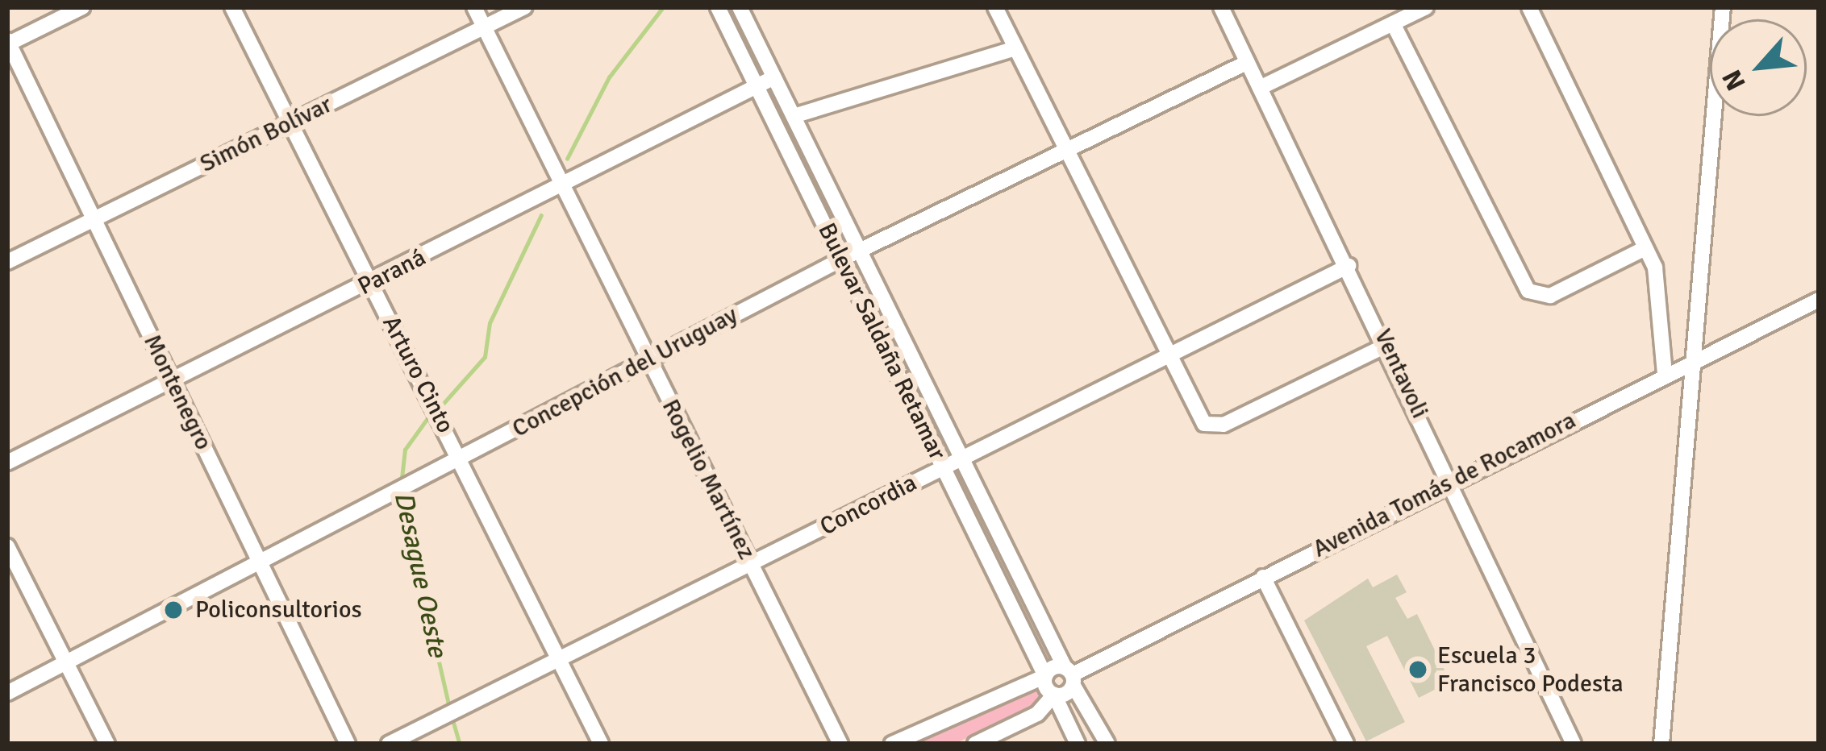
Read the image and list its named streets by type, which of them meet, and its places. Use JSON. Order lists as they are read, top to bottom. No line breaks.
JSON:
{"streets":{"street":["Simón Bolívar","Paraná","Bulevar Saldaña Retamar","Concepción del Uruguay","Ventavoli","Arturo Cinto","Montenegro","Rogelio Martínez","Avenida Tomás de Rocamora","Concordia"]},"crossings":[["Simón Bolívar","Arturo Cinto"],["Simón Bolívar","Montenegro"],["Simón Bolívar","Rogelio Martínez"],["Paraná","Bulevar Saldaña Retamar"],["Paraná","Arturo Cinto"],["Paraná","Montenegro"],["Paraná","Rogelio Martínez"],["Bulevar Saldaña Retamar","Concepción del Uruguay"],["Bulevar Saldaña Retamar","Avenida Tomás de Rocamora"],["Bulevar Saldaña Retamar","Concordia"],["Concepción del Uruguay","Ventavoli"],["Concepción del Uruguay","Arturo Cinto"],["Concepción del Uruguay","Montenegro"],["Concepción del Uruguay","Rogelio Martínez"],["Ventavoli","Avenida Tomás de Rocamora"],["Ventavoli","Concordia"],["Arturo Cinto","Concordia"],["Rogelio Martínez","Concordia"]],"water":["Desague Oeste"],"places":["Policonsultorios","Escuela 3 Francisco Podesta"],"north":"bottom left"}
